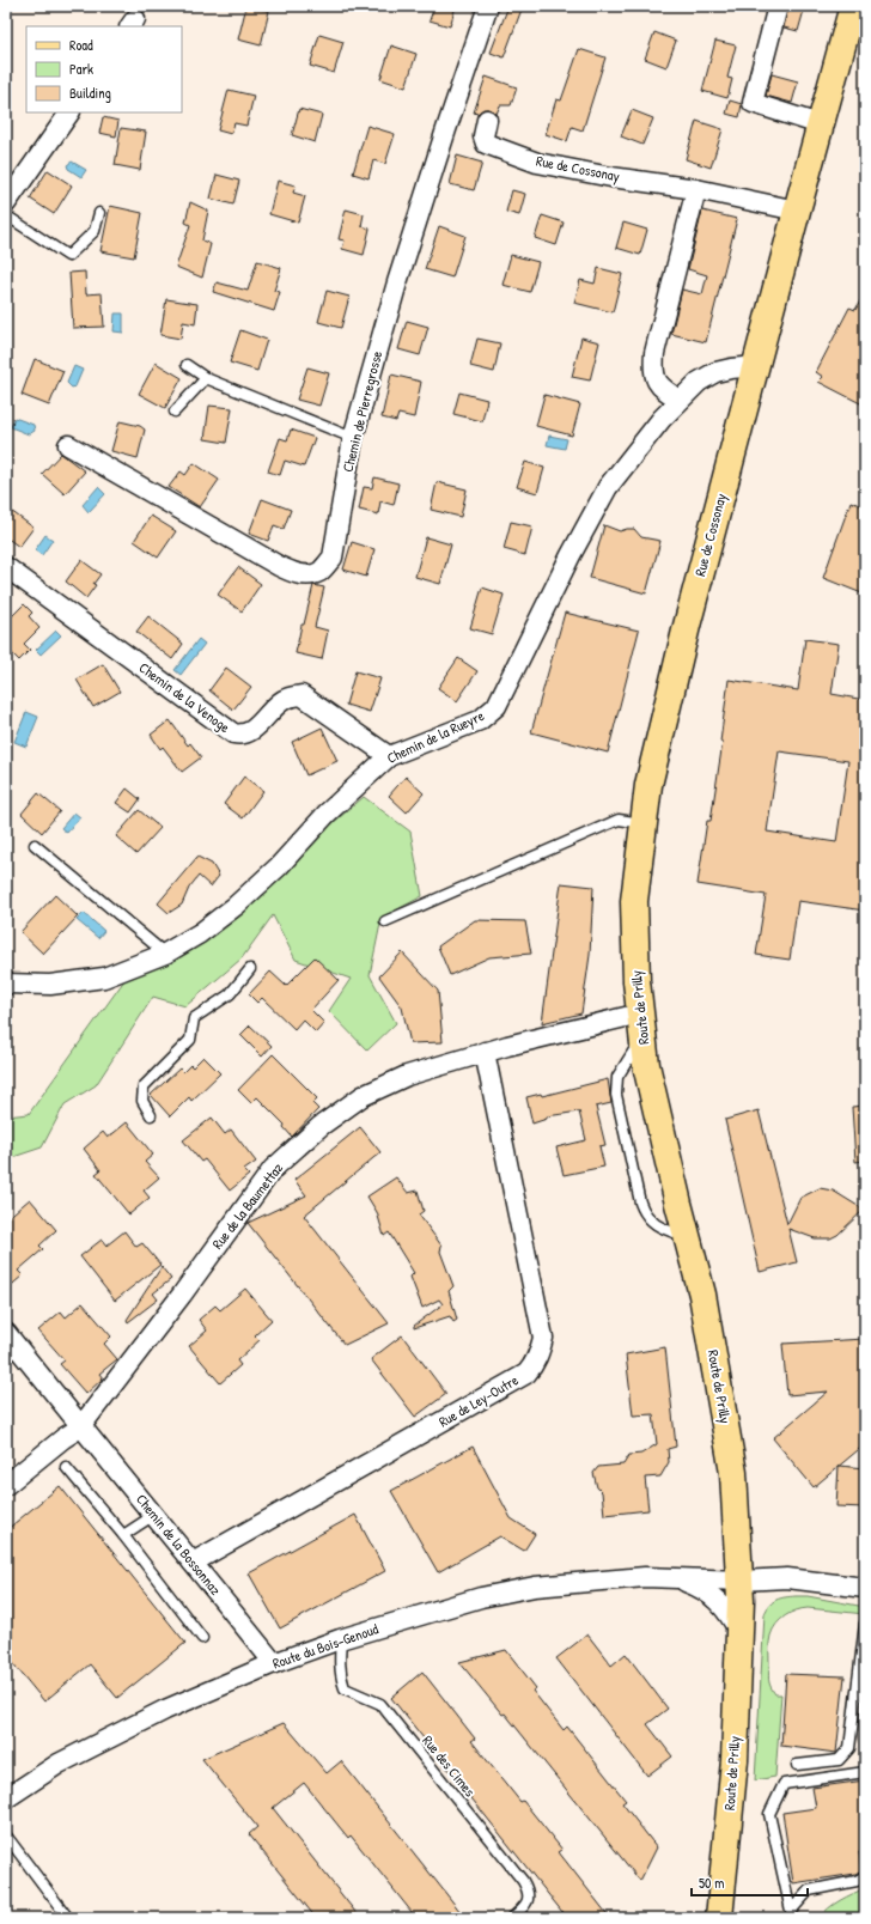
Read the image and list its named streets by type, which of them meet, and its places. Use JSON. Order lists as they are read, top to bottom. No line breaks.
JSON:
{"streets":{"main road":["Rue de Cossonay","Route de Prilly"],"street":["Chemin de Pierregrosse","Chemin de la Venoge","Chemin de la Rueyre","Rue de la Baumettaz","Rue de Ley-Outre","Chemin de la Bossonnaz","Route du Bois-Genoud"],"lane":["Rue des Cimes"]},"crossings":[["Rue de Cossonay","Chemin de la Rueyre"],["Rue de Cossonay","Route de Prilly"],["Chemin de la Venoge","Chemin de la Rueyre"],["Route de Prilly","Rue de la Baumettaz"],["Route de Prilly","Route du Bois-Genoud"],["Rue de la Baumettaz","Rue de Ley-Outre"],["Rue de la Baumettaz","Chemin de la Bossonnaz"],["Rue de Ley-Outre","Chemin de la Bossonnaz"],["Chemin de la Bossonnaz","Route du Bois-Genoud"],["Route du Bois-Genoud","Rue des Cimes"]],"legend":["Road","Park","Building"],"scale_bar":"50 m"}
